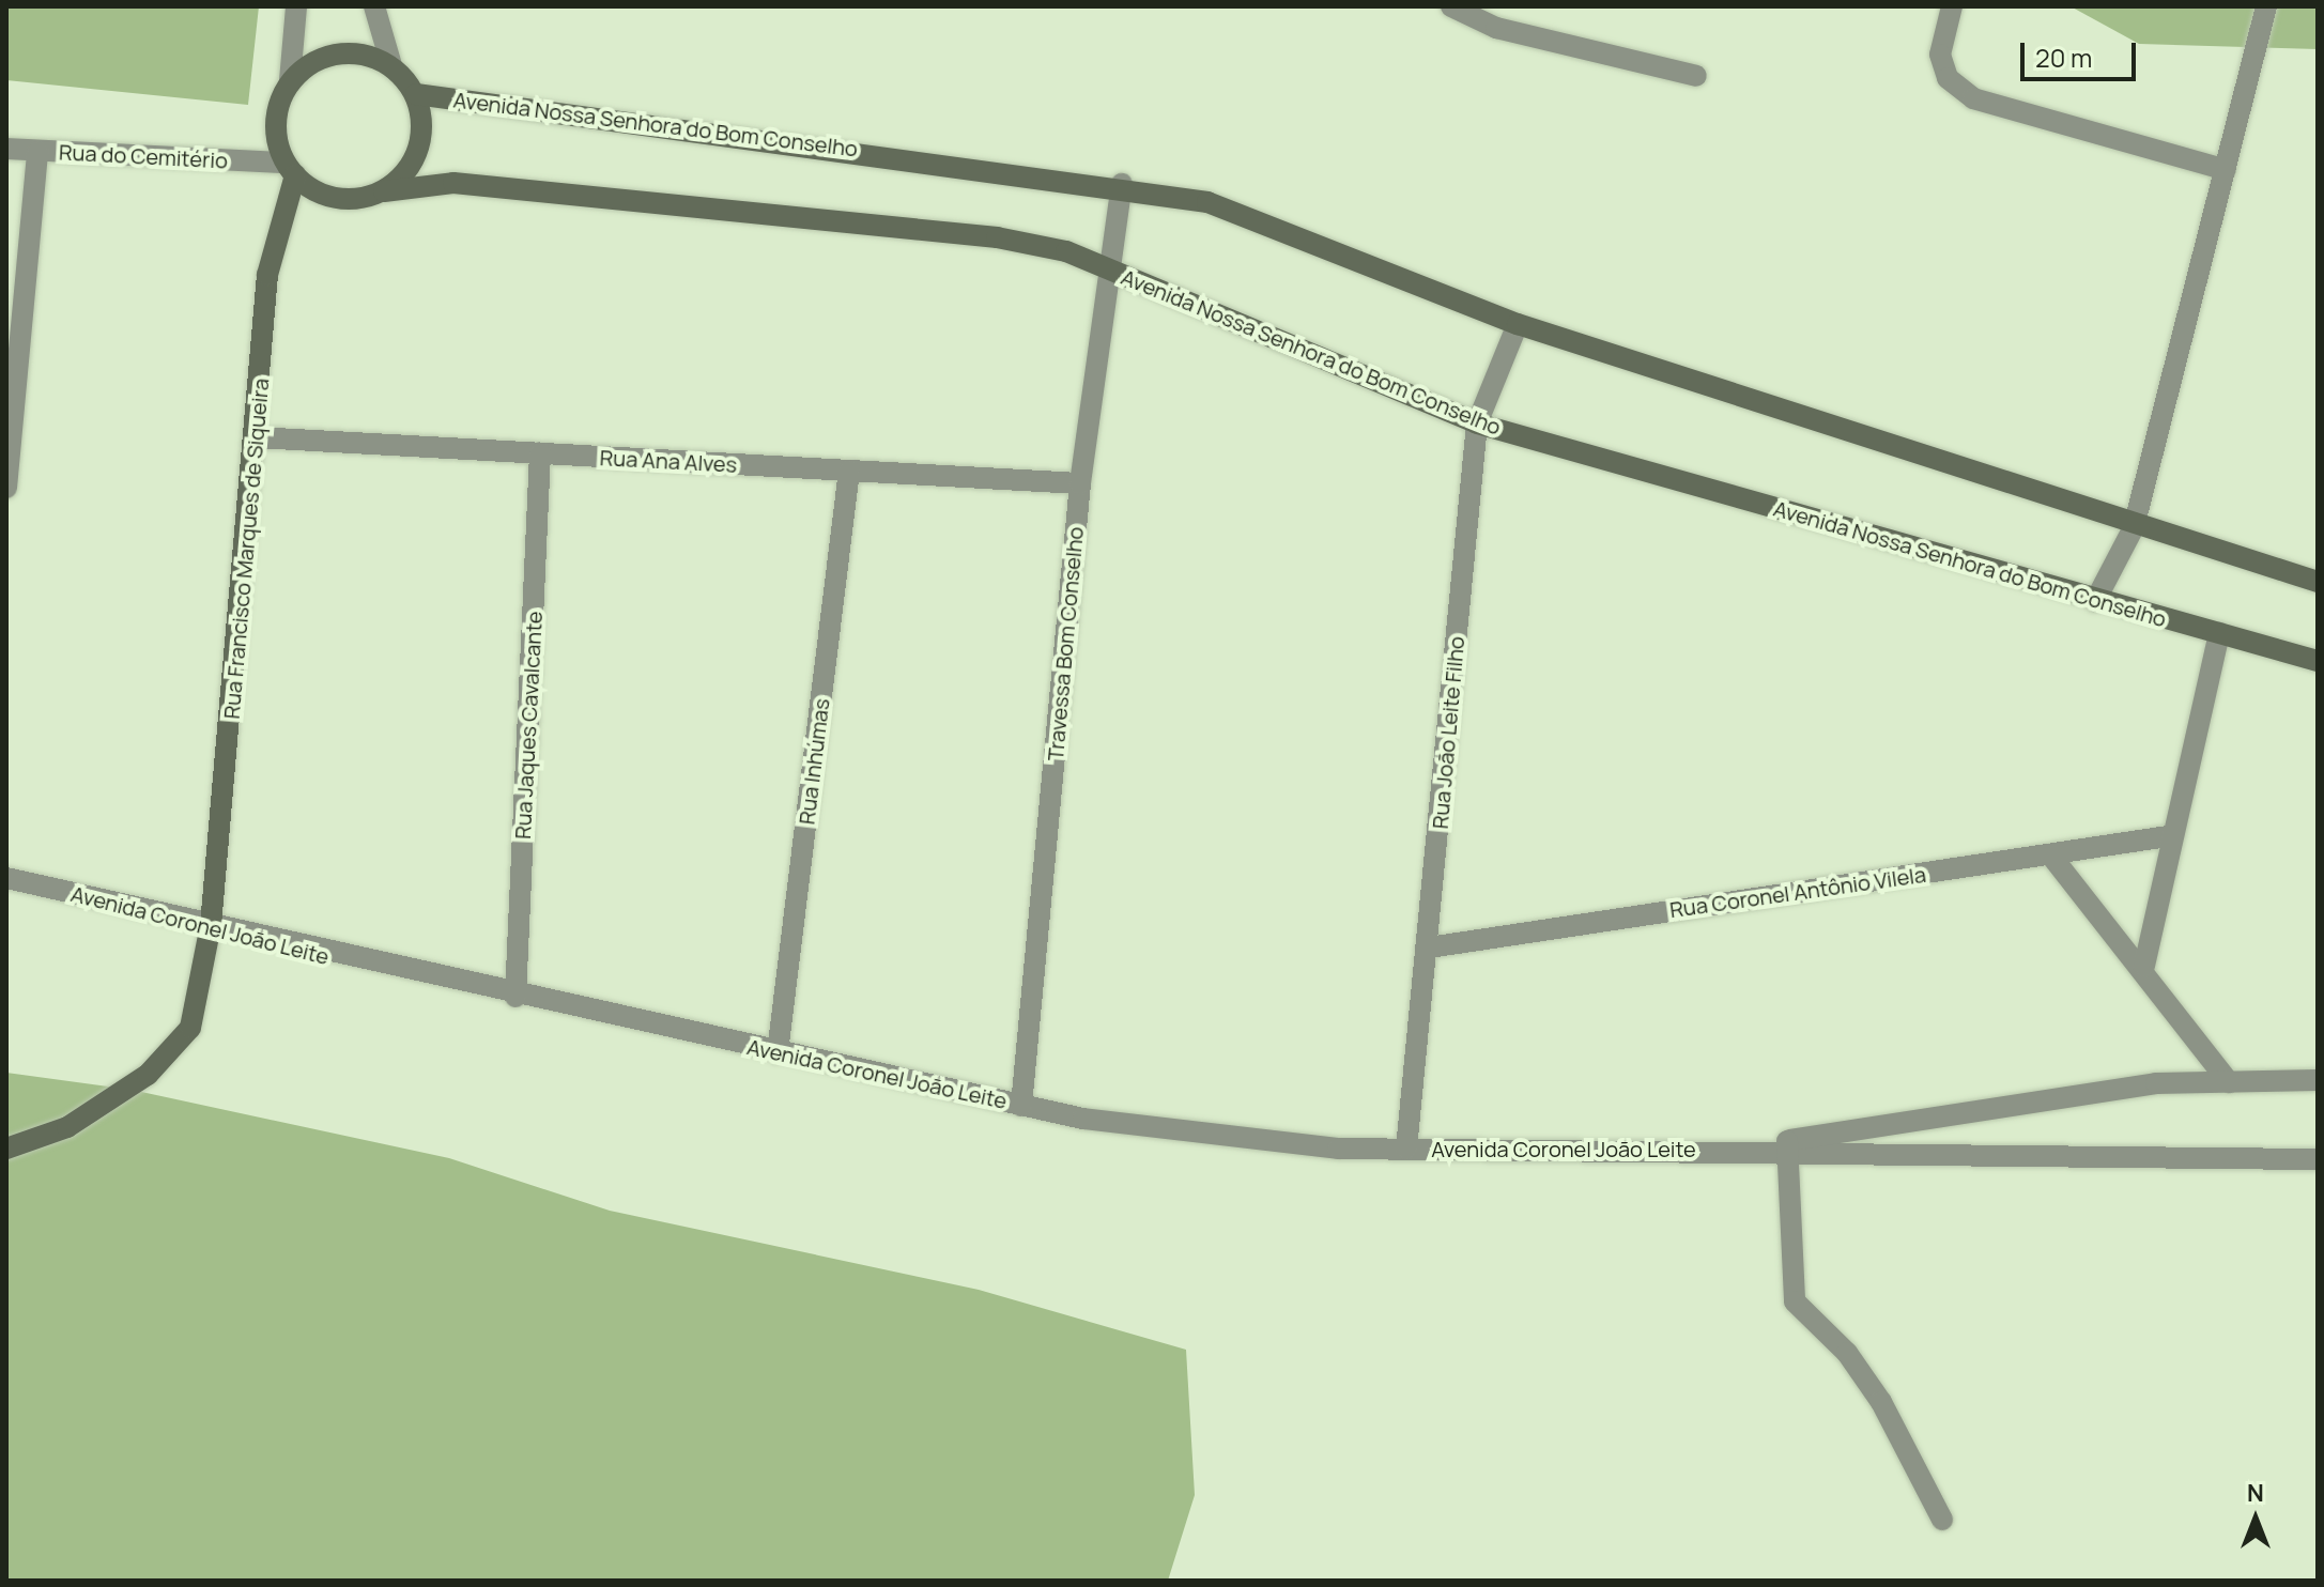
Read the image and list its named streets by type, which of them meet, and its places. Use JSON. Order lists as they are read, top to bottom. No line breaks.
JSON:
{"streets":{"street":["Avenida Nossa Senhora do Bom Conselho","Rua do Cemitério","Rua Ana Alves","Rua Francisco Marques de Siqueira","Travessa Bom Conselho","Rua Jaques Cavalcante","Rua João Leite Filho","Rua Inhúmas","Rua Coronel Antônio Vilela","Avenida Coronel João Leite"]},"crossings":[["Avenida Nossa Senhora do Bom Conselho","Rua do Cemitério"],["Avenida Nossa Senhora do Bom Conselho","Rua Francisco Marques de Siqueira"],["Avenida Nossa Senhora do Bom Conselho","Travessa Bom Conselho"],["Avenida Nossa Senhora do Bom Conselho","Rua João Leite Filho"],["Rua do Cemitério","Rua Francisco Marques de Siqueira"],["Rua Ana Alves","Rua Francisco Marques de Siqueira"],["Rua Ana Alves","Travessa Bom Conselho"],["Rua Ana Alves","Rua Jaques Cavalcante"],["Rua Ana Alves","Rua Inhúmas"],["Rua Francisco Marques de Siqueira","Avenida Coronel João Leite"],["Travessa Bom Conselho","Avenida Coronel João Leite"],["Rua Jaques Cavalcante","Avenida Coronel João Leite"],["Rua João Leite Filho","Rua Coronel Antônio Vilela"],["Rua João Leite Filho","Avenida Coronel João Leite"],["Rua Inhúmas","Avenida Coronel João Leite"]],"scale_bar":"20 m","north":"top"}
